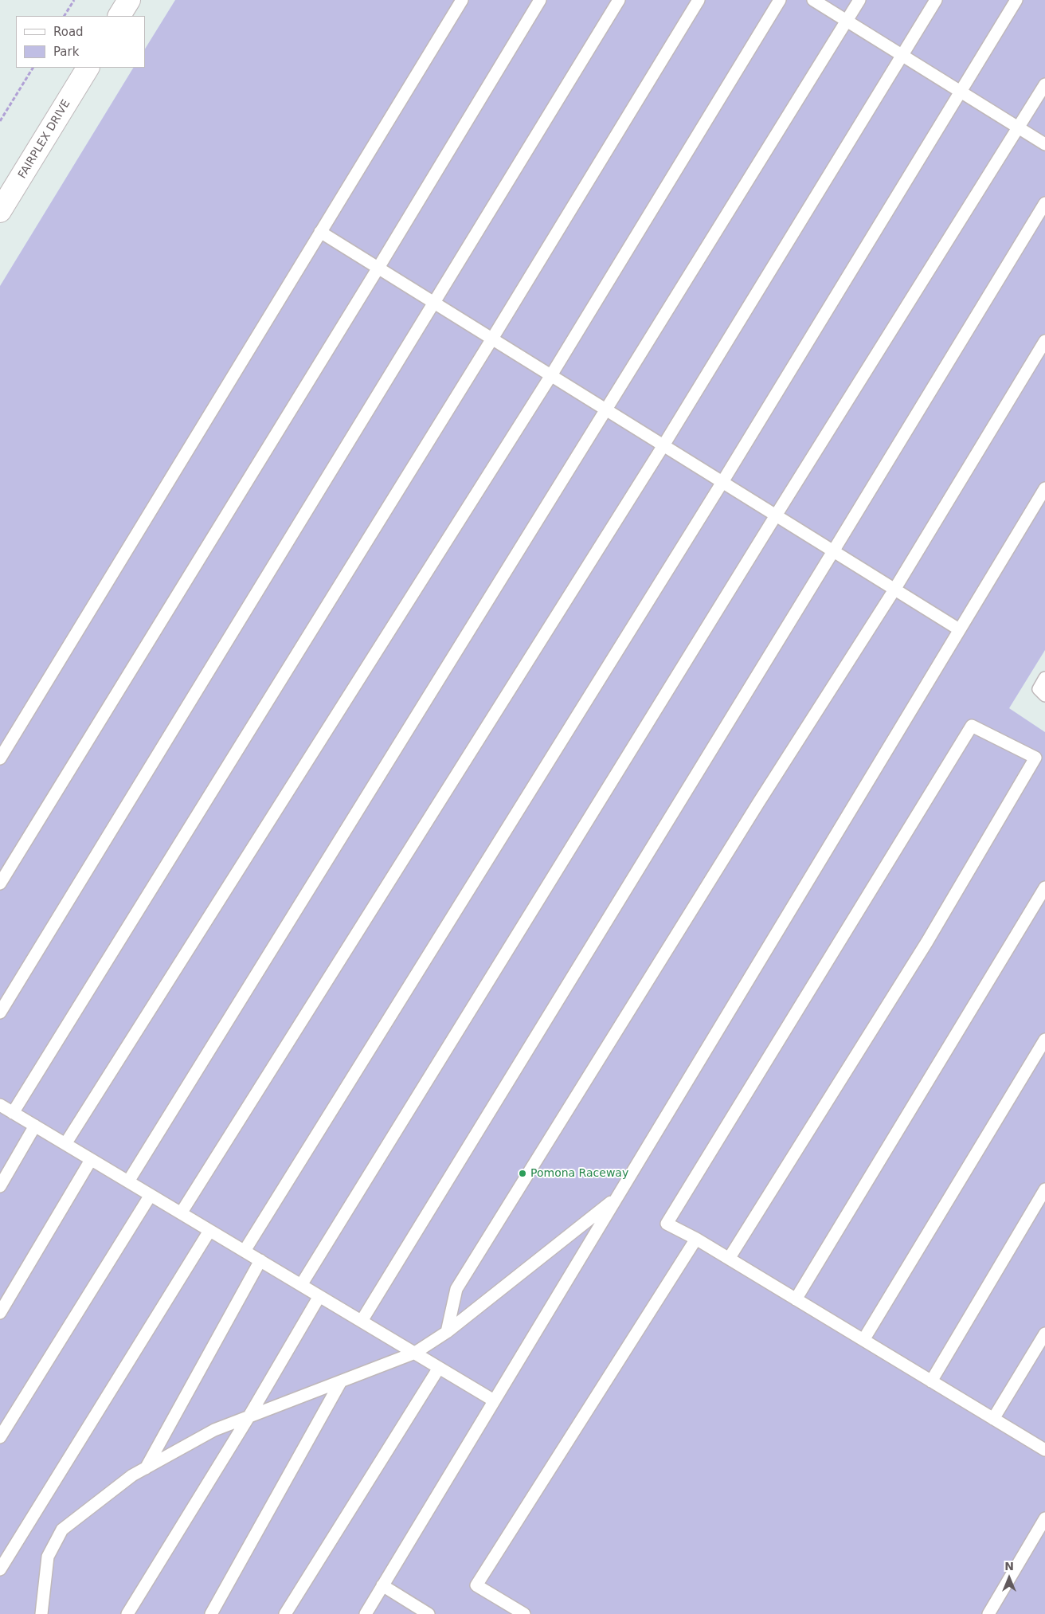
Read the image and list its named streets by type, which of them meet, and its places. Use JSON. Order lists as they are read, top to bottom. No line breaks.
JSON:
{"streets":{"street":["FAIRPLEX DRIVE"]},"places":["Pomona Raceway"],"legend":["Road","Park"],"north":"top"}
